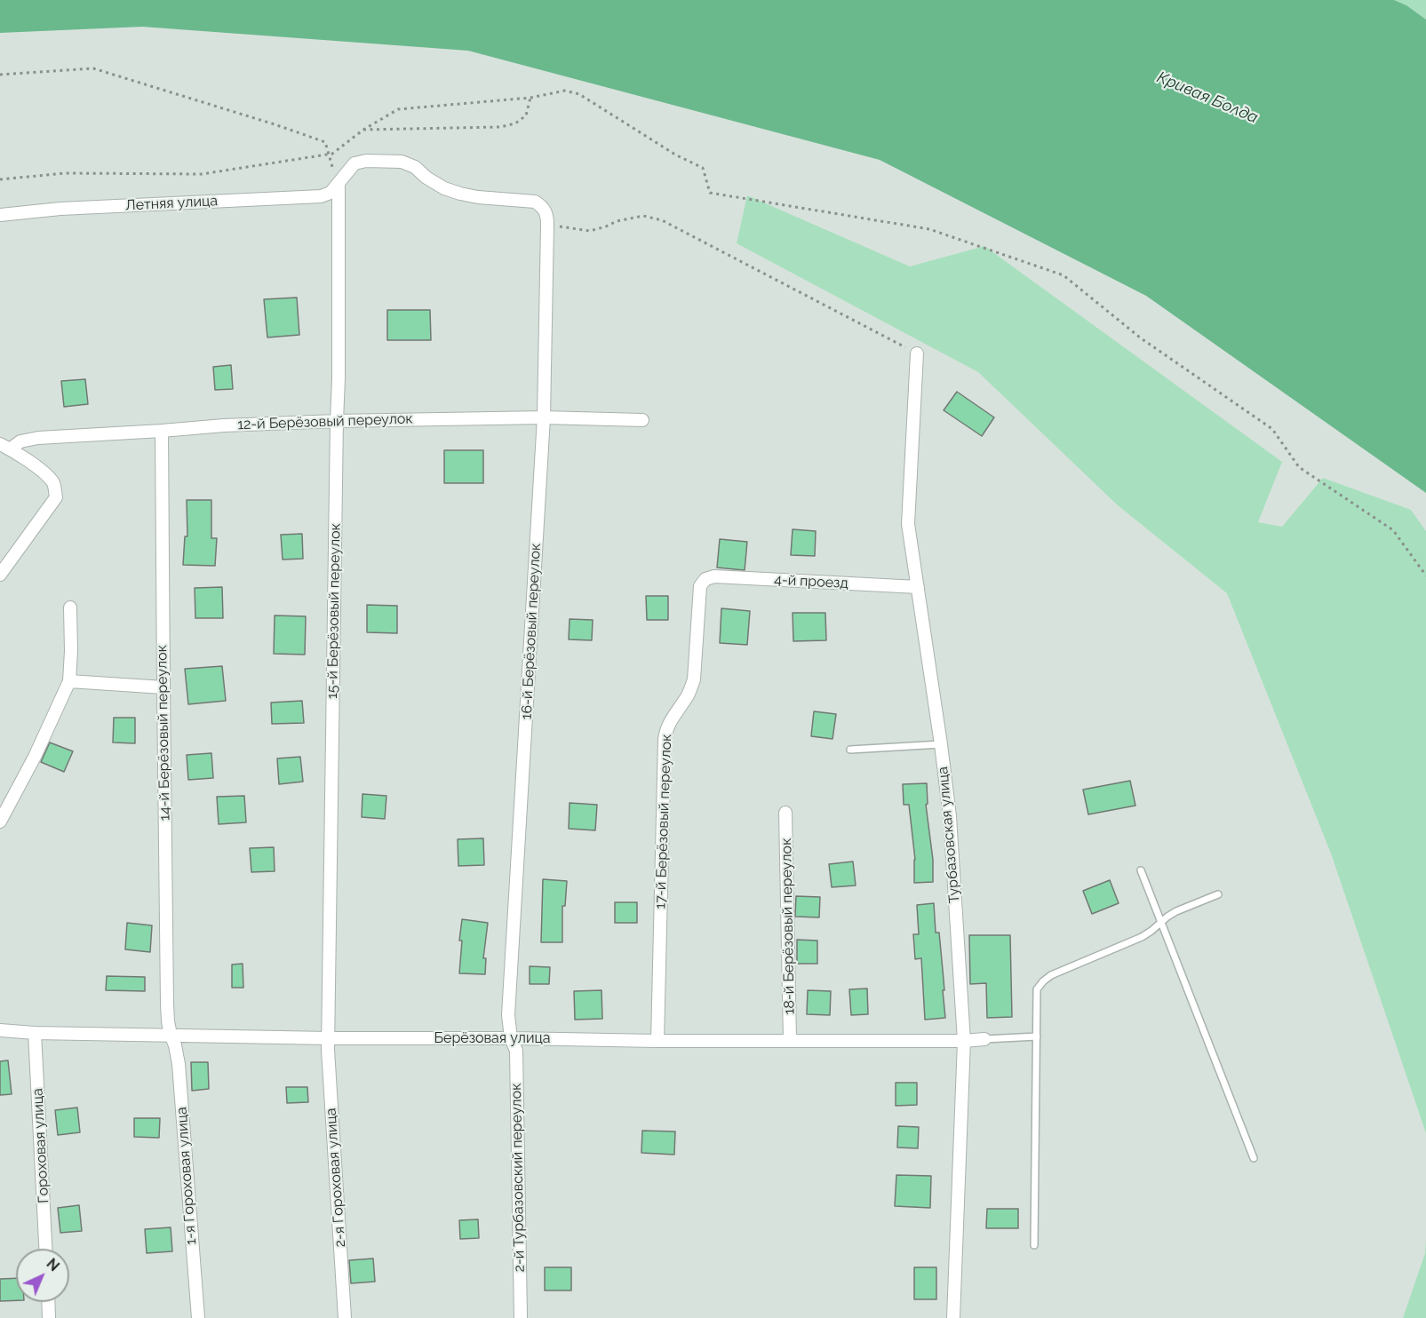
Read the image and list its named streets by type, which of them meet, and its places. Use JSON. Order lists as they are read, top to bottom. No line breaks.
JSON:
{"streets":{"street":["Летняя улица","12-й Берёзовый переулок","4-й проезд","15-й Берёзовый переулок","16-й Берёзовый переулок","14-й Берёзовый переулок","17-й Берёзовый переулок","Турбазовская улица","18-й Берёзовый переулок","Берёзовая улица","Гороховая улица","1-я Гороховая улица","2-я Гороховая улица","2-й Турбазовский переулок"]},"crossings":[["Летняя улица","15-й Берёзовый переулок"],["12-й Берёзовый переулок","15-й Берёзовый переулок"],["12-й Берёзовый переулок","16-й Берёзовый переулок"],["12-й Берёзовый переулок","14-й Берёзовый переулок"],["4-й проезд","17-й Берёзовый переулок"],["4-й проезд","Турбазовская улица"],["15-й Берёзовый переулок","Берёзовая улица"],["15-й Берёзовый переулок","2-я Гороховая улица"],["16-й Берёзовый переулок","Берёзовая улица"],["16-й Берёзовый переулок","2-й Турбазовский переулок"],["14-й Берёзовый переулок","Берёзовая улица"],["14-й Берёзовый переулок","1-я Гороховая улица"],["17-й Берёзовый переулок","Берёзовая улица"],["Турбазовская улица","Берёзовая улица"],["18-й Берёзовый переулок","Берёзовая улица"],["Берёзовая улица","Гороховая улица"],["Берёзовая улица","1-я Гороховая улица"],["Берёзовая улица","2-я Гороховая улица"],["Берёзовая улица","2-й Турбазовский переулок"]],"water":["Кривая Болда"],"north":"top right"}
